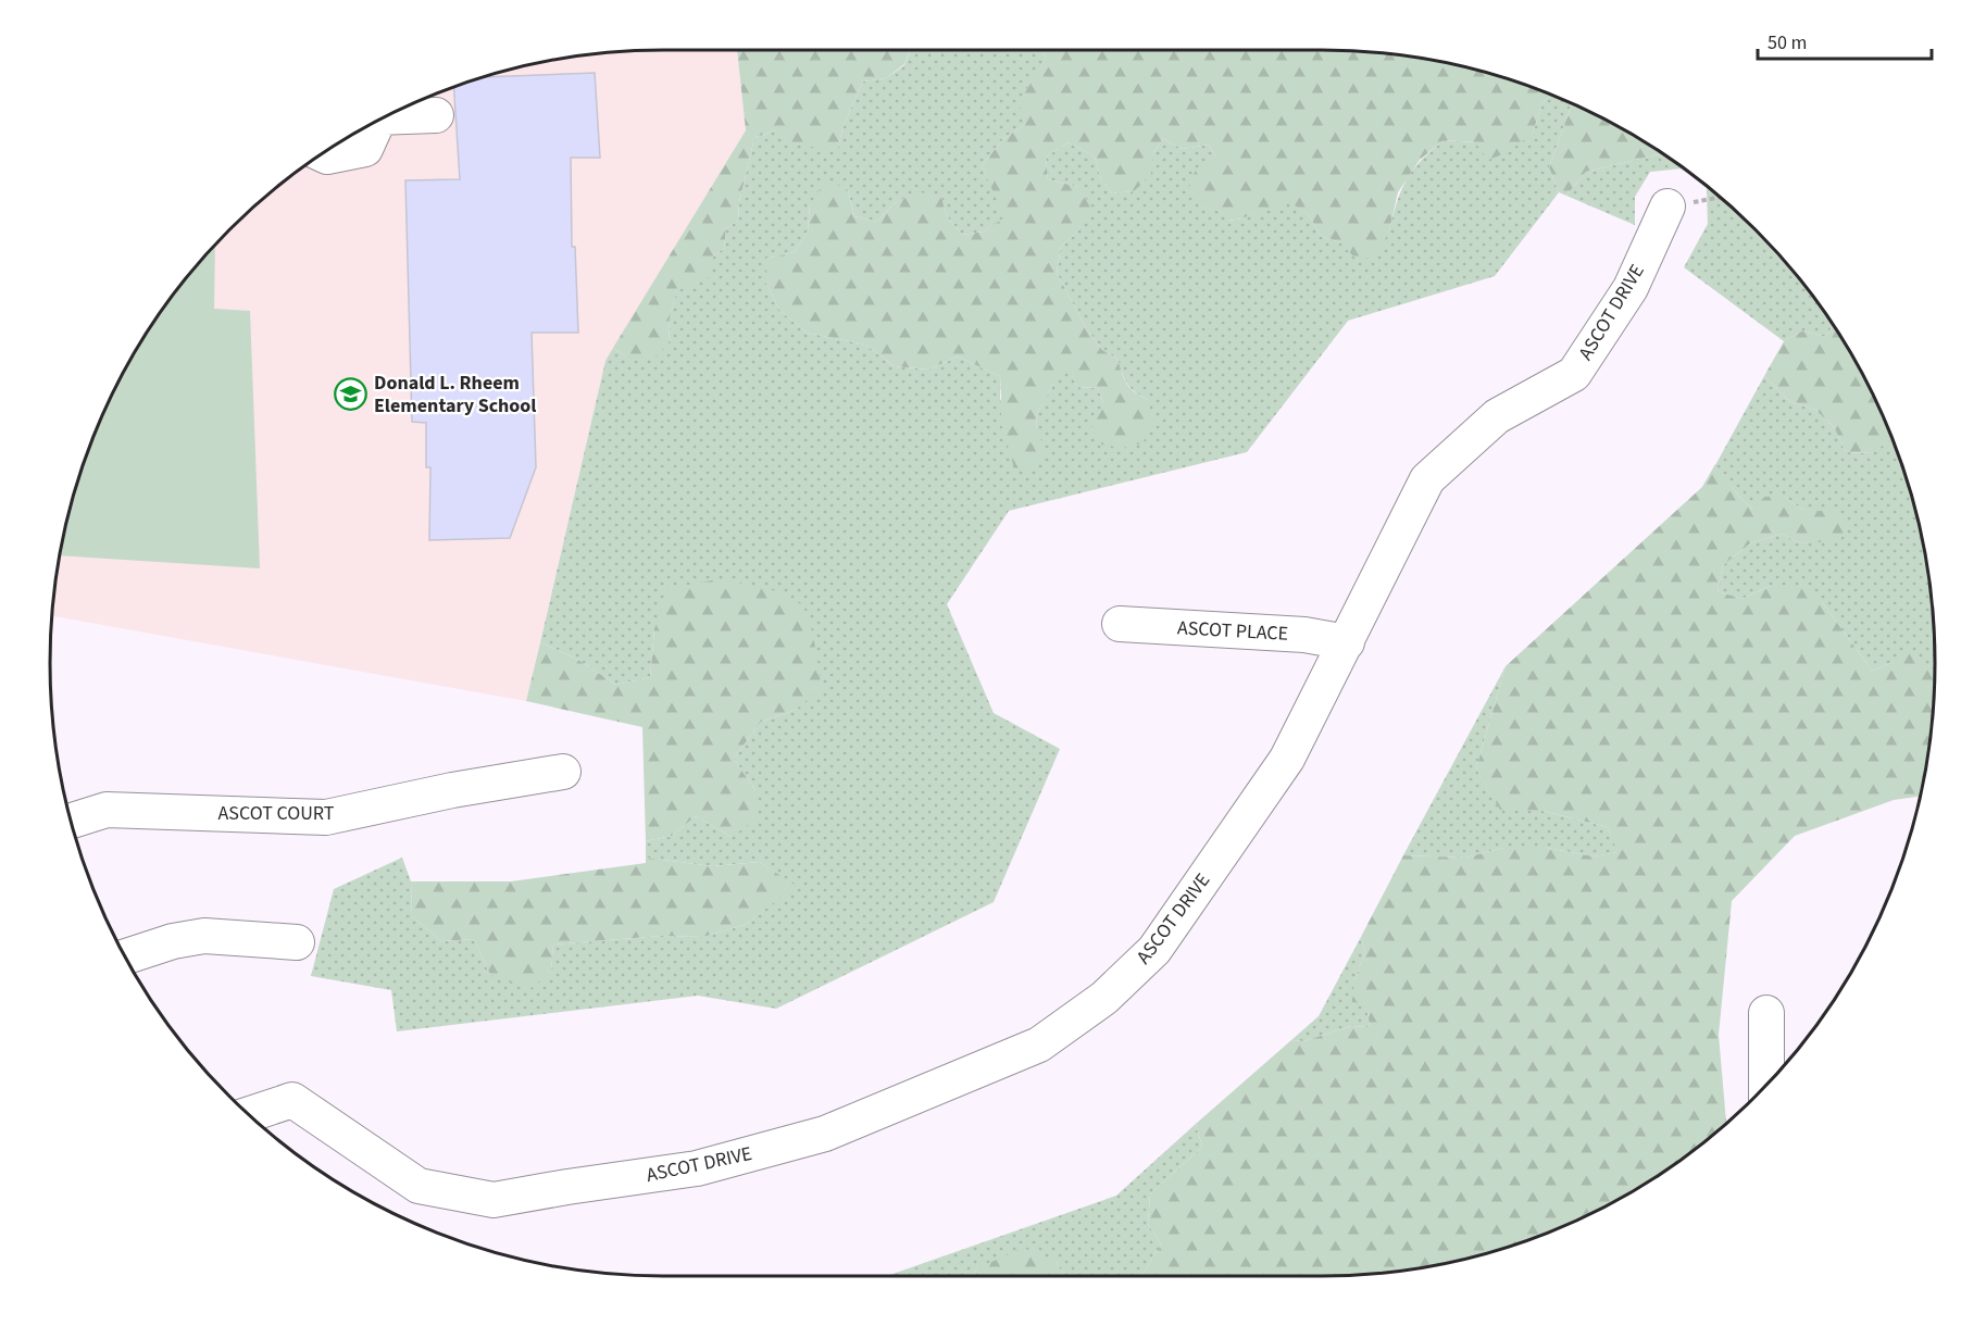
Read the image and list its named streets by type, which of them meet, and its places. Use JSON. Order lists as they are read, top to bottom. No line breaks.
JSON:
{"streets":{"street":["ASCOT DRIVE","ASCOT PLACE","ASCOT COURT"]},"crossings":[["ASCOT DRIVE","ASCOT PLACE"]],"places":{"school or university":["Donald L. Rheem Elementary School"]},"scale_bar":"50 m"}
